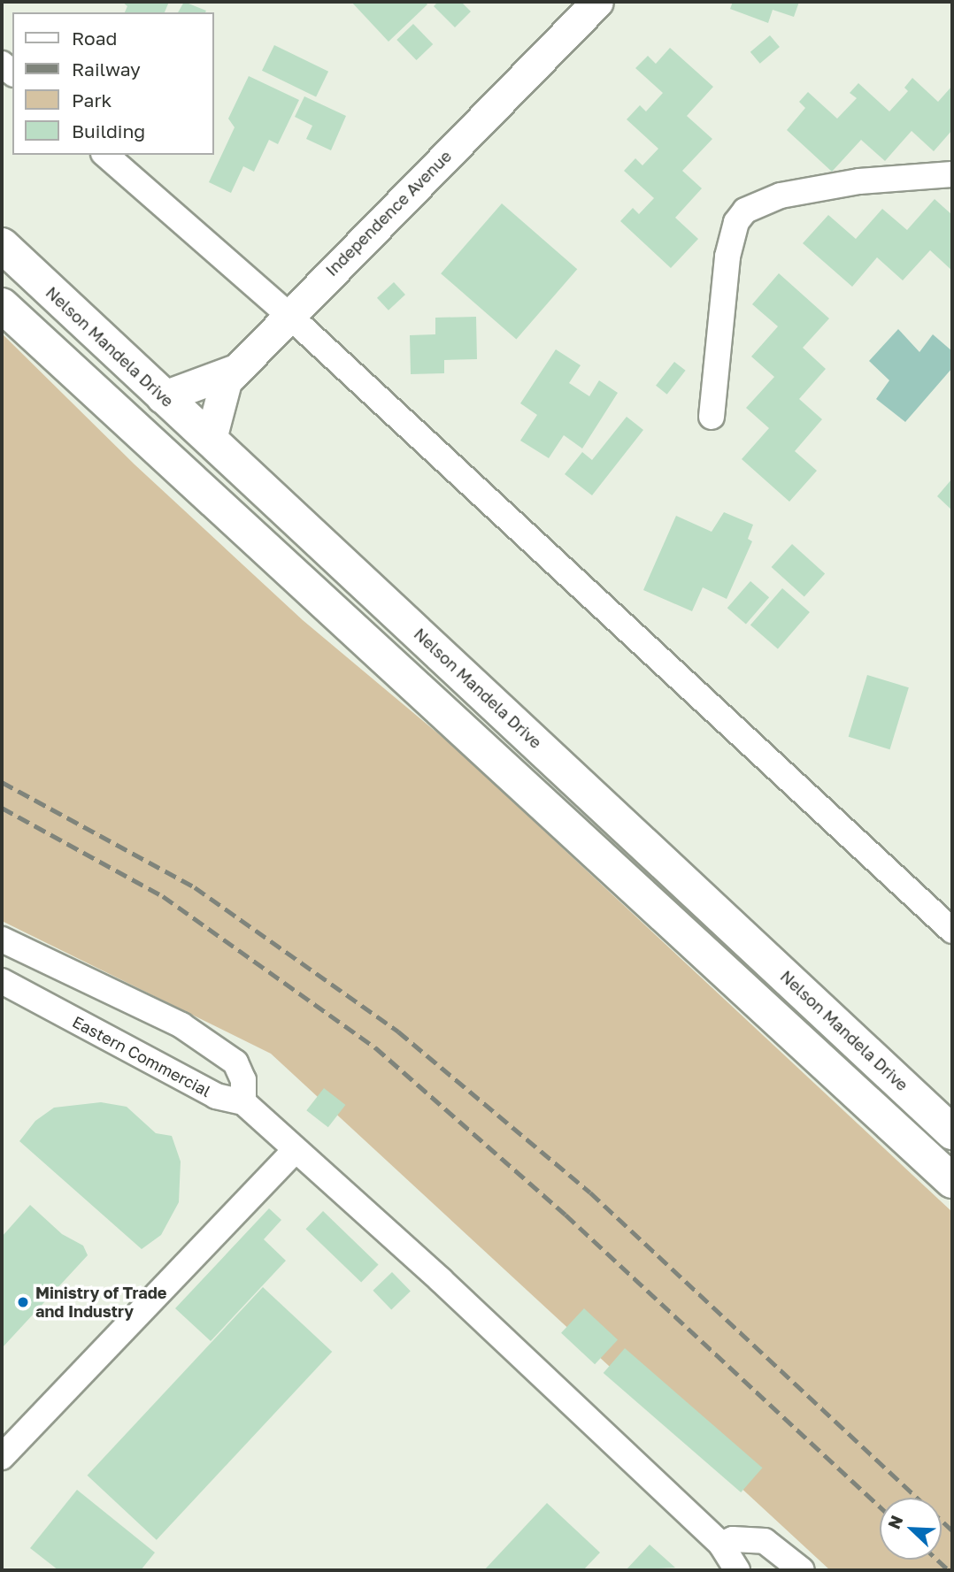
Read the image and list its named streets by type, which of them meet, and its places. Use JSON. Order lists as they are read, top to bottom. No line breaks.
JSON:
{"streets":{"main road":["Nelson Mandela Drive"],"street":["Independence Avenue","Eastern Commercial"]},"crossings":[["Independence Avenue","Nelson Mandela Drive"]],"places":["Ministry of Trade and Industry"],"legend":["Road","Railway","Park","Building"],"north":"top left"}
